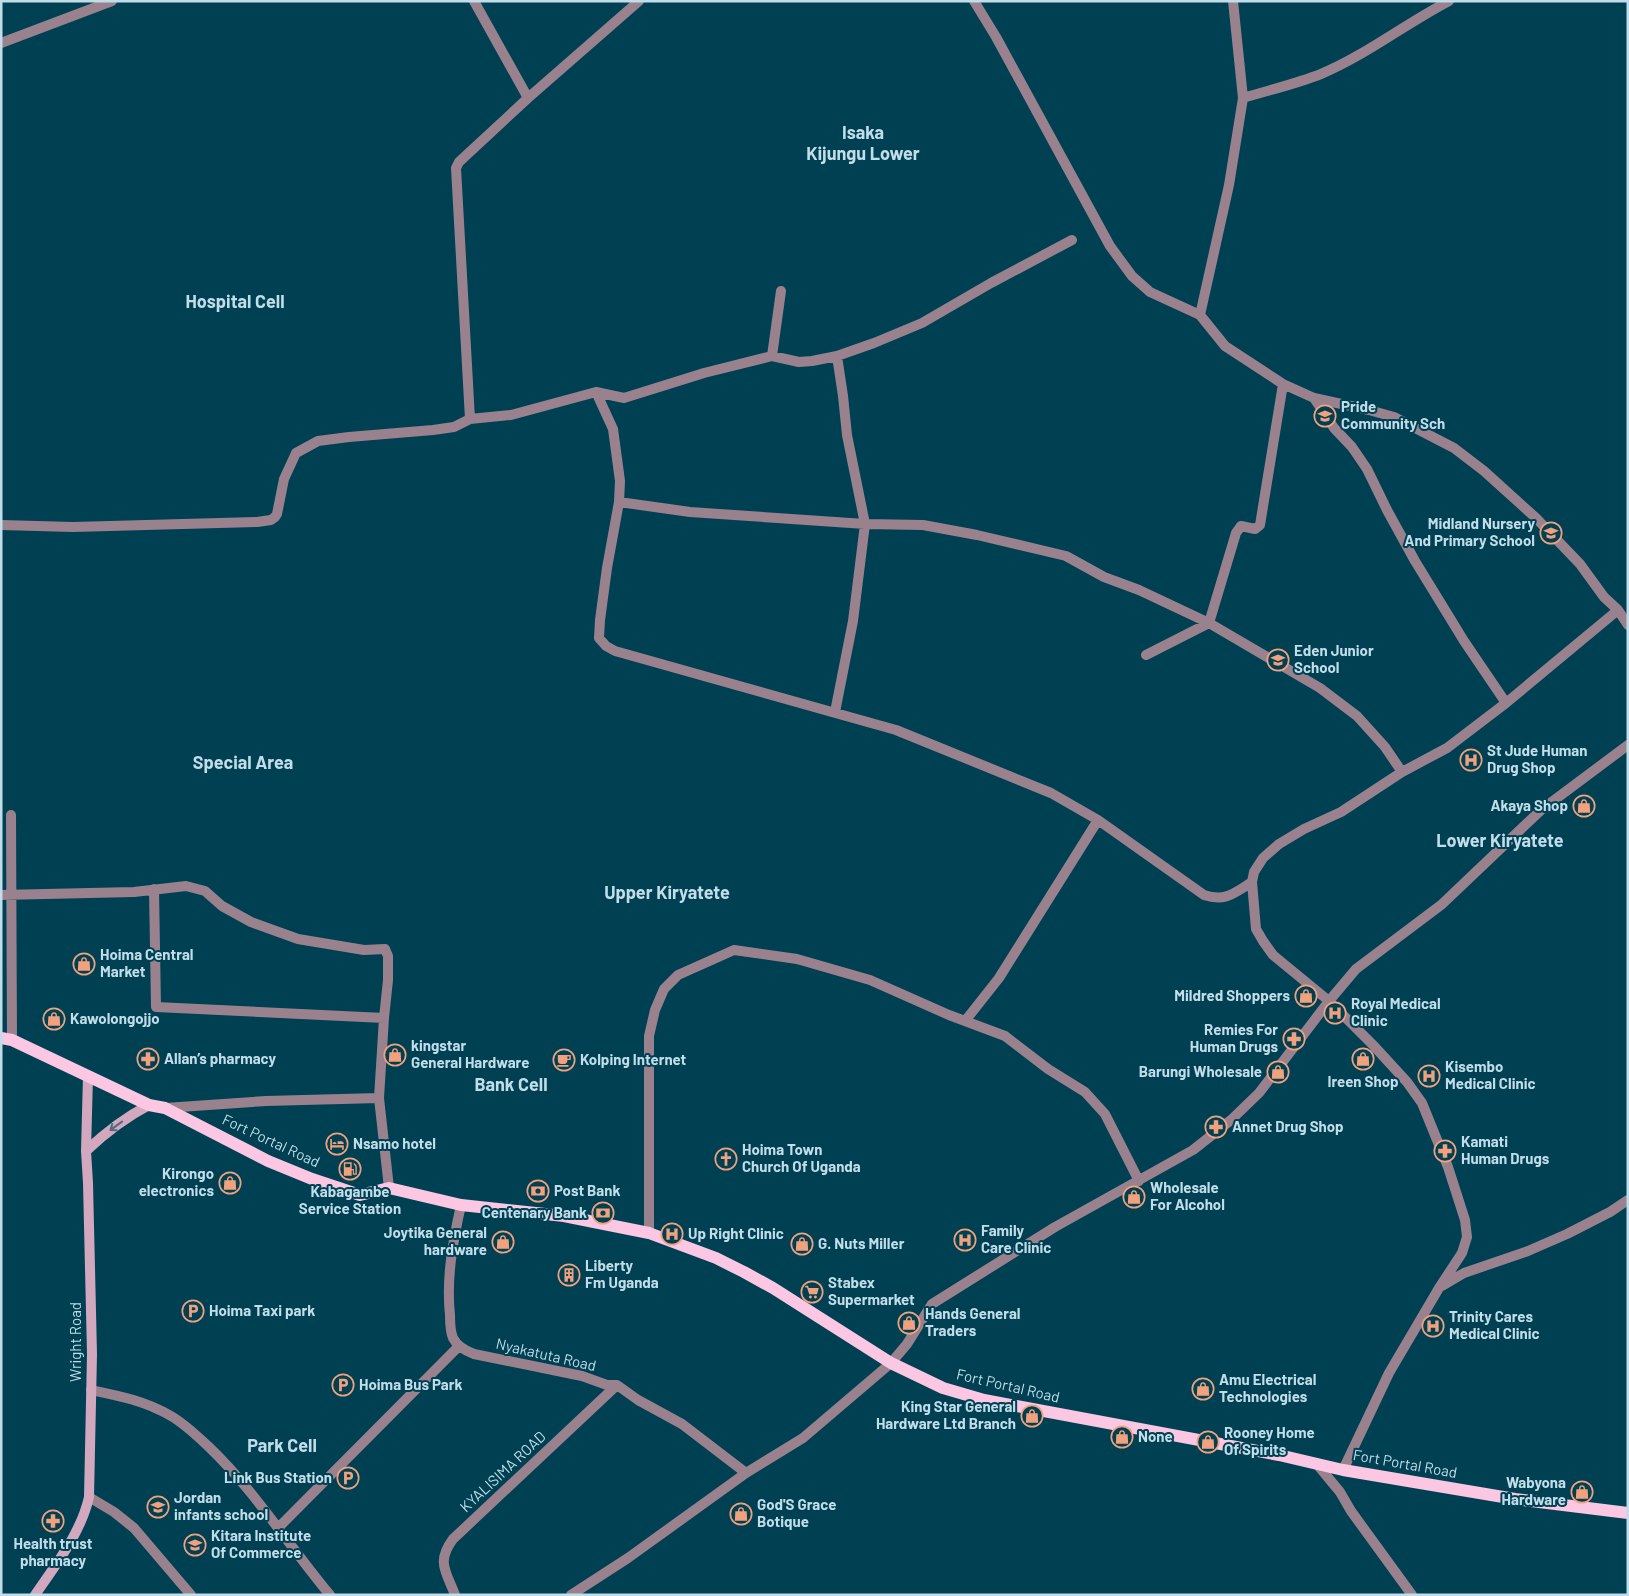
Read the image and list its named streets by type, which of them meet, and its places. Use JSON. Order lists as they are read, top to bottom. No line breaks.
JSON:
{"streets":{"main road":["Fort Portal Road"],"street":["Wright Road","Nyakatuta Road","KYALISIMA ROAD"]},"crossings":[["Fort Portal Road","Wright Road"],["Nyakatuta Road","KYALISIMA ROAD"]],"districts":["Isaka Kijungu Lower","Hospital Cell","Special Area","Lower Kiryatete","Upper Kiryatete","Bank Cell","Park Cell"],"places":{"school or university":["Pride Community Sch","Midland Nursery And Primary School","Eden Junior School","Jordan infants school","Kitara Institute Of Commerce"],"hospital":["St Jude Human Drug Shop","Royal Medical Clinic","Kisembo Medical Clinic","Up Right Clinic","Family Care Clinic","Trinity Cares Medical Clinic"],"shop":["Akaya Shop","Hoima Central Market","Mildred Shoppers","Kawolongojjo","kingstar General Hardware","Ireen Shop","Barungi Wholesale","Kirongo electronics","Wholesale For Alcohol","Joytika General hardware","G. Nuts Miller","Hands General Traders","Amu Electrical Technologies","King Star General Hardware Ltd Branch","None","Rooney Home Of Spirits","Wabyona Hardware","God'S Grace Botique"],"pharmacy":["Remies For Human Drugs","Allan’s pharmacy","Annet Drug Shop","Kamati Human Drugs","Health trust pharmacy"],"cafe":["Kolping Internet"],"hotel":["Nsamo hotel"],"church":["Hoima Town Church Of Uganda"],"fuel station":["Kabagambe Service Station"],"bank":["Post Bank","Centenary Bank"],"building":["Liberty Fm Uganda"],"supermarket":["Stabex Supermarket"],"parking":["Hoima Taxi park","Hoima Bus Park","Link Bus Station"]}}
